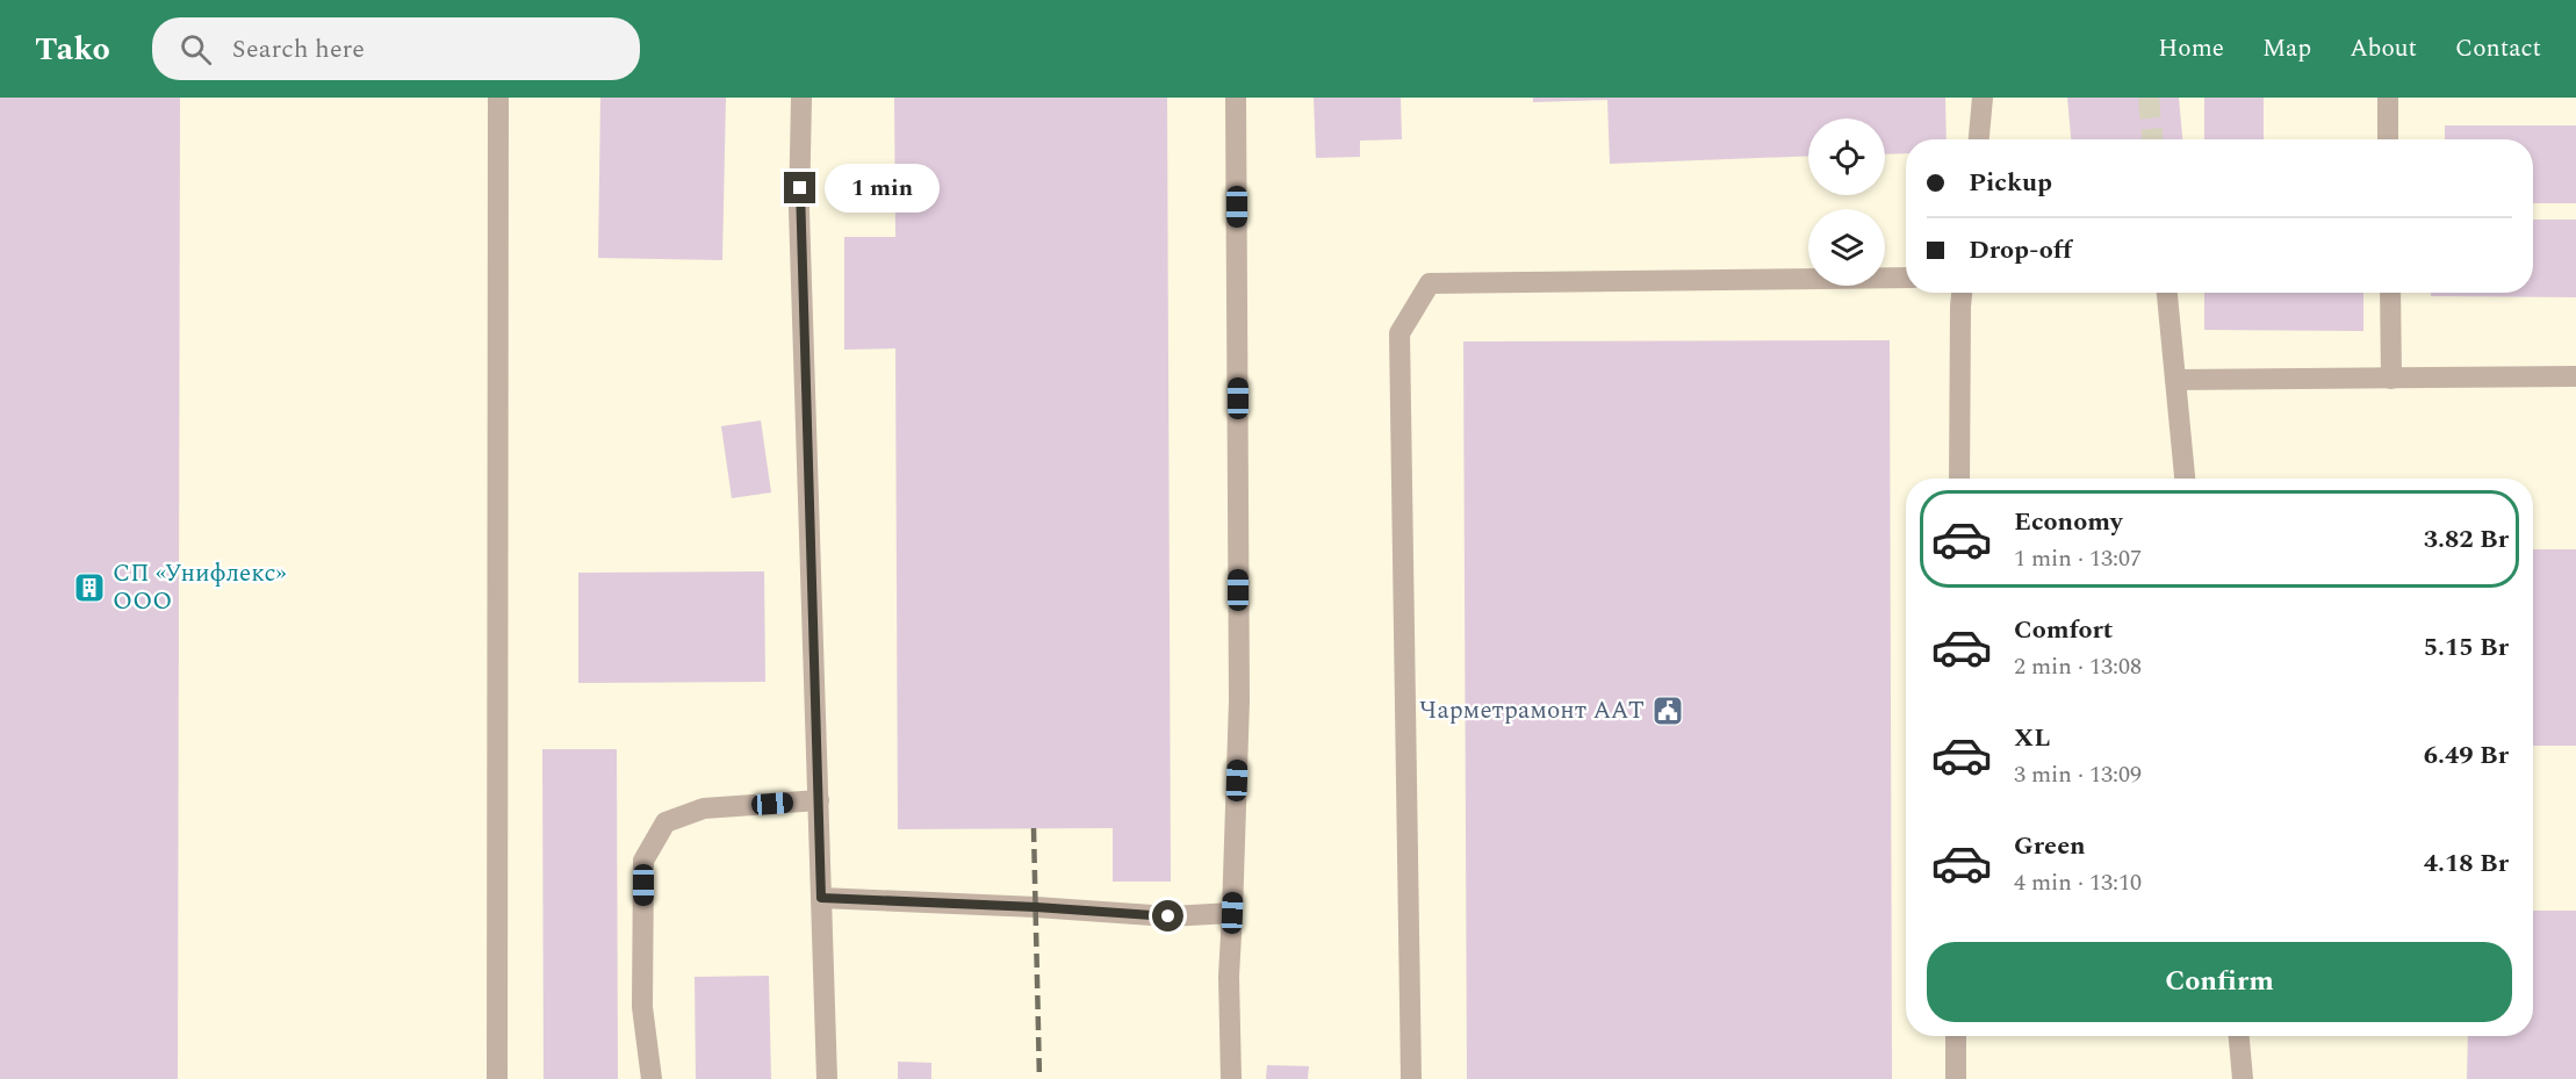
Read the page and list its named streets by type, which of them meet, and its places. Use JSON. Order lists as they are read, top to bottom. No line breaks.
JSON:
{"places":{"building":["СП «Унифлекс» ООО"],"public building":["Чарметрамонт ААТ"]},"page":{"header":"Tako","search":"Search here","nav":["Home","Map","About","Contact"],"banner":["Pickup","Drop-off"],"bubble":"1 min","list":[{"name":"Economy","note":"1 min · 13:07","value":"3.82 Br"},{"name":"Comfort","note":"2 min · 13:08","value":"5.15 Br"},{"name":"XL","note":"3 min · 13:09","value":"6.49 Br"},{"name":"Green","note":"4 min · 13:10","value":"4.18 Br"}],"buttons":"Confirm"}}
